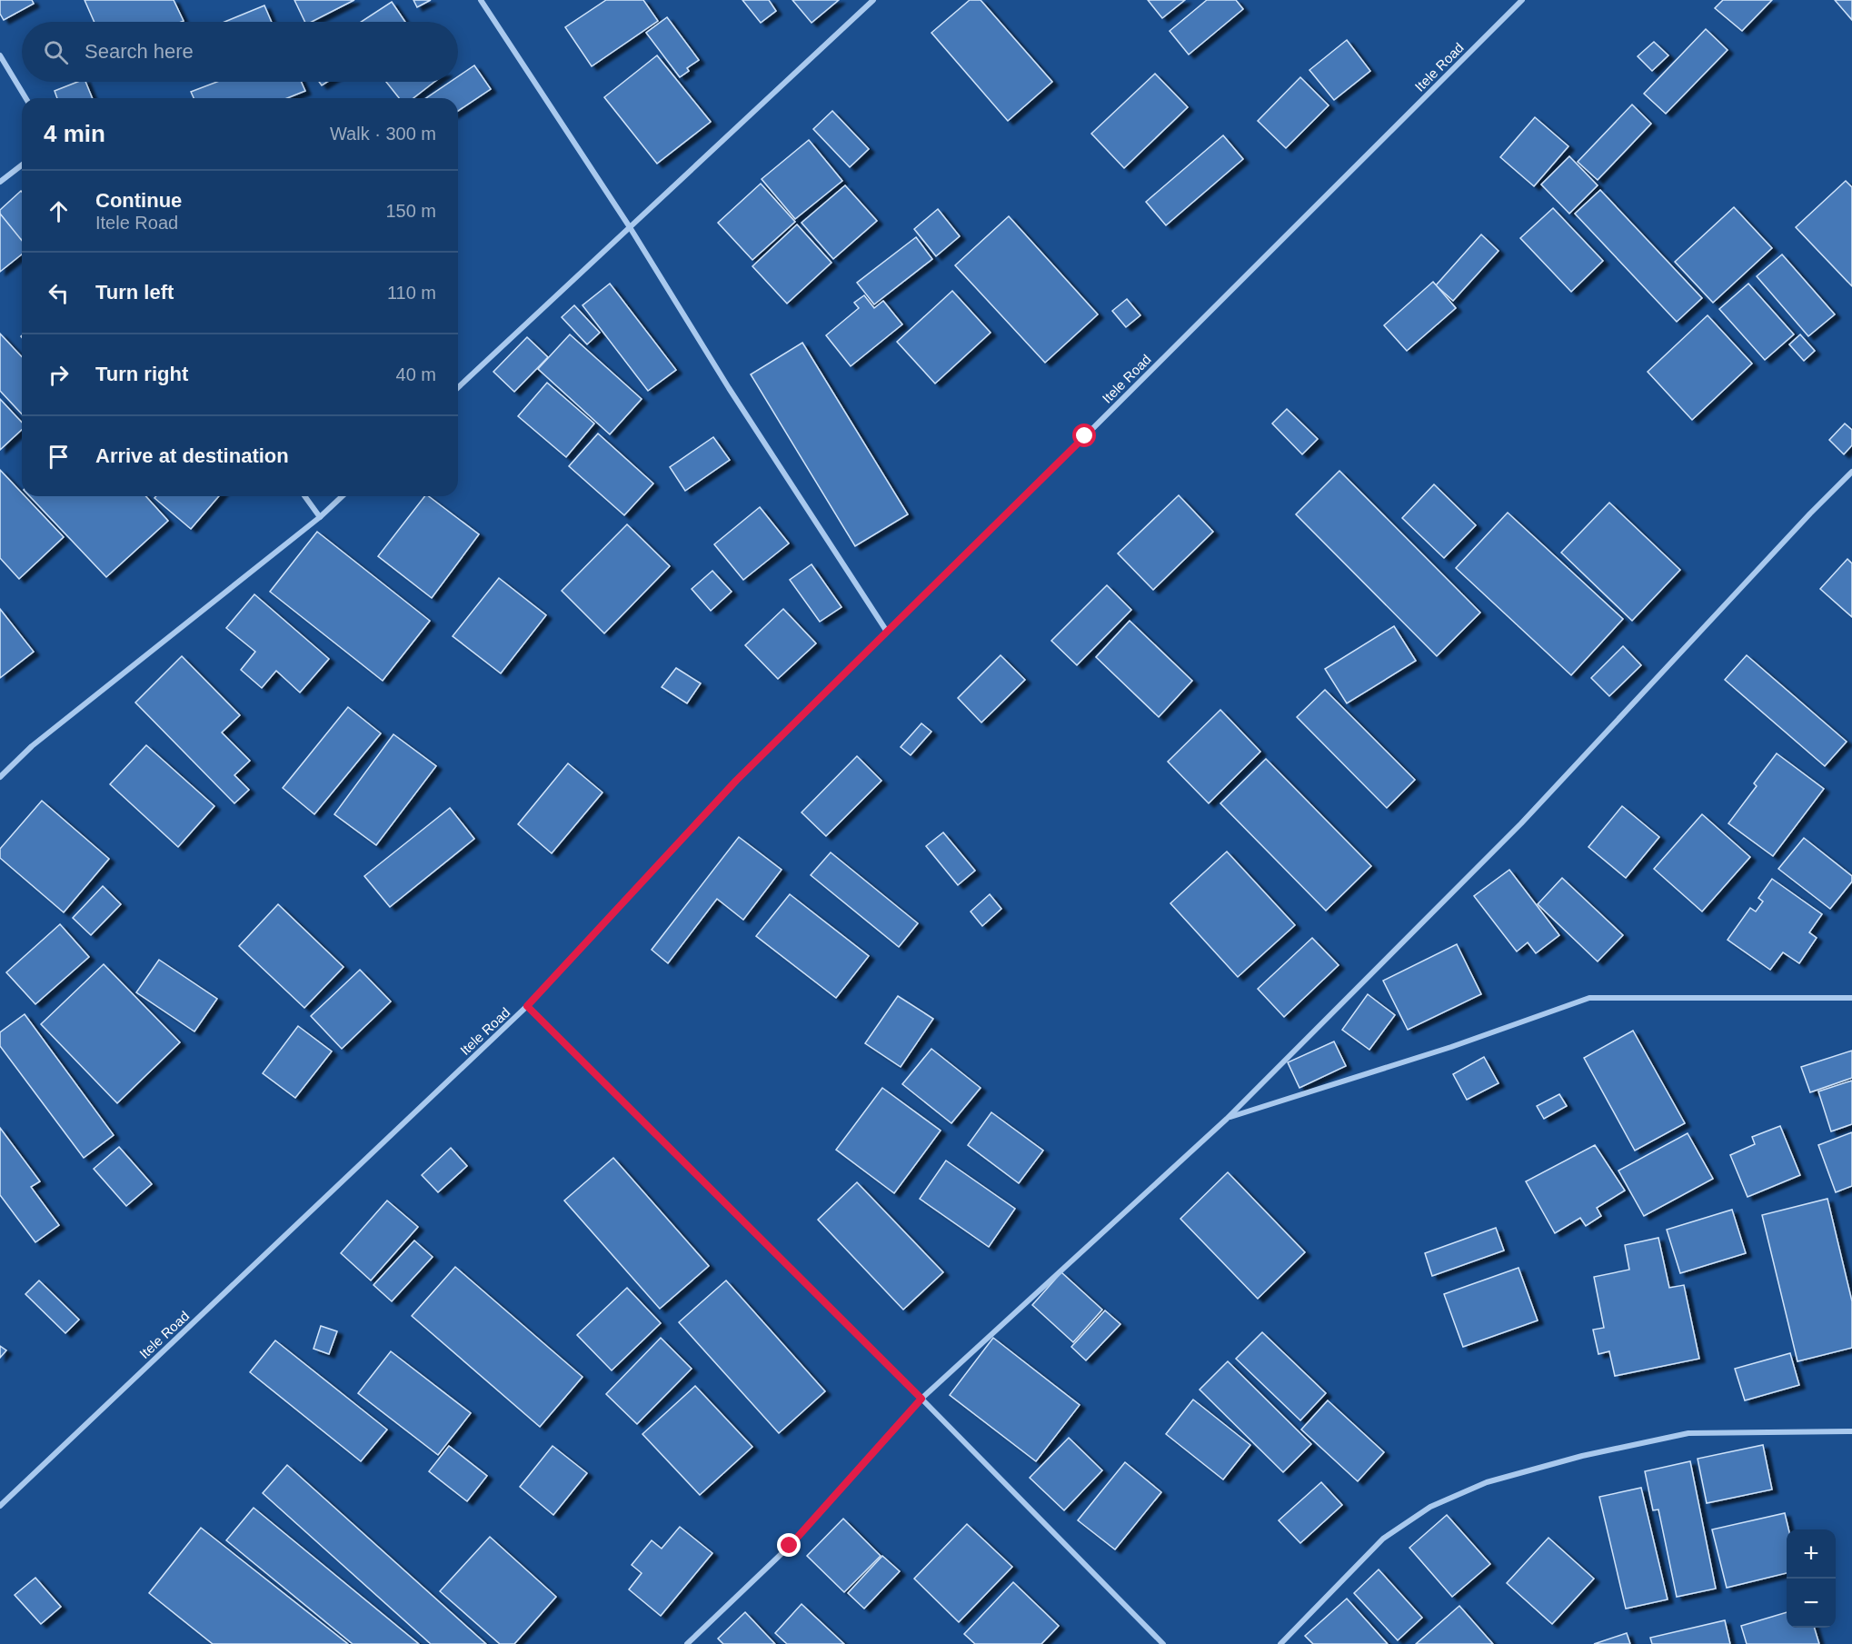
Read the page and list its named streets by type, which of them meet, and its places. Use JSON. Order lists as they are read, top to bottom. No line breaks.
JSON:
{"streets":{"street":["Itele Road"]},"page":{"search":"Search here","heading":["4 min","Walk · 300 m"],"list":[["Continue","Itele Road","150 m"],["Turn left","110 m"],["Turn right","40 m"],"Arrive at destination"],"map_buttons":["+","−"]}}
